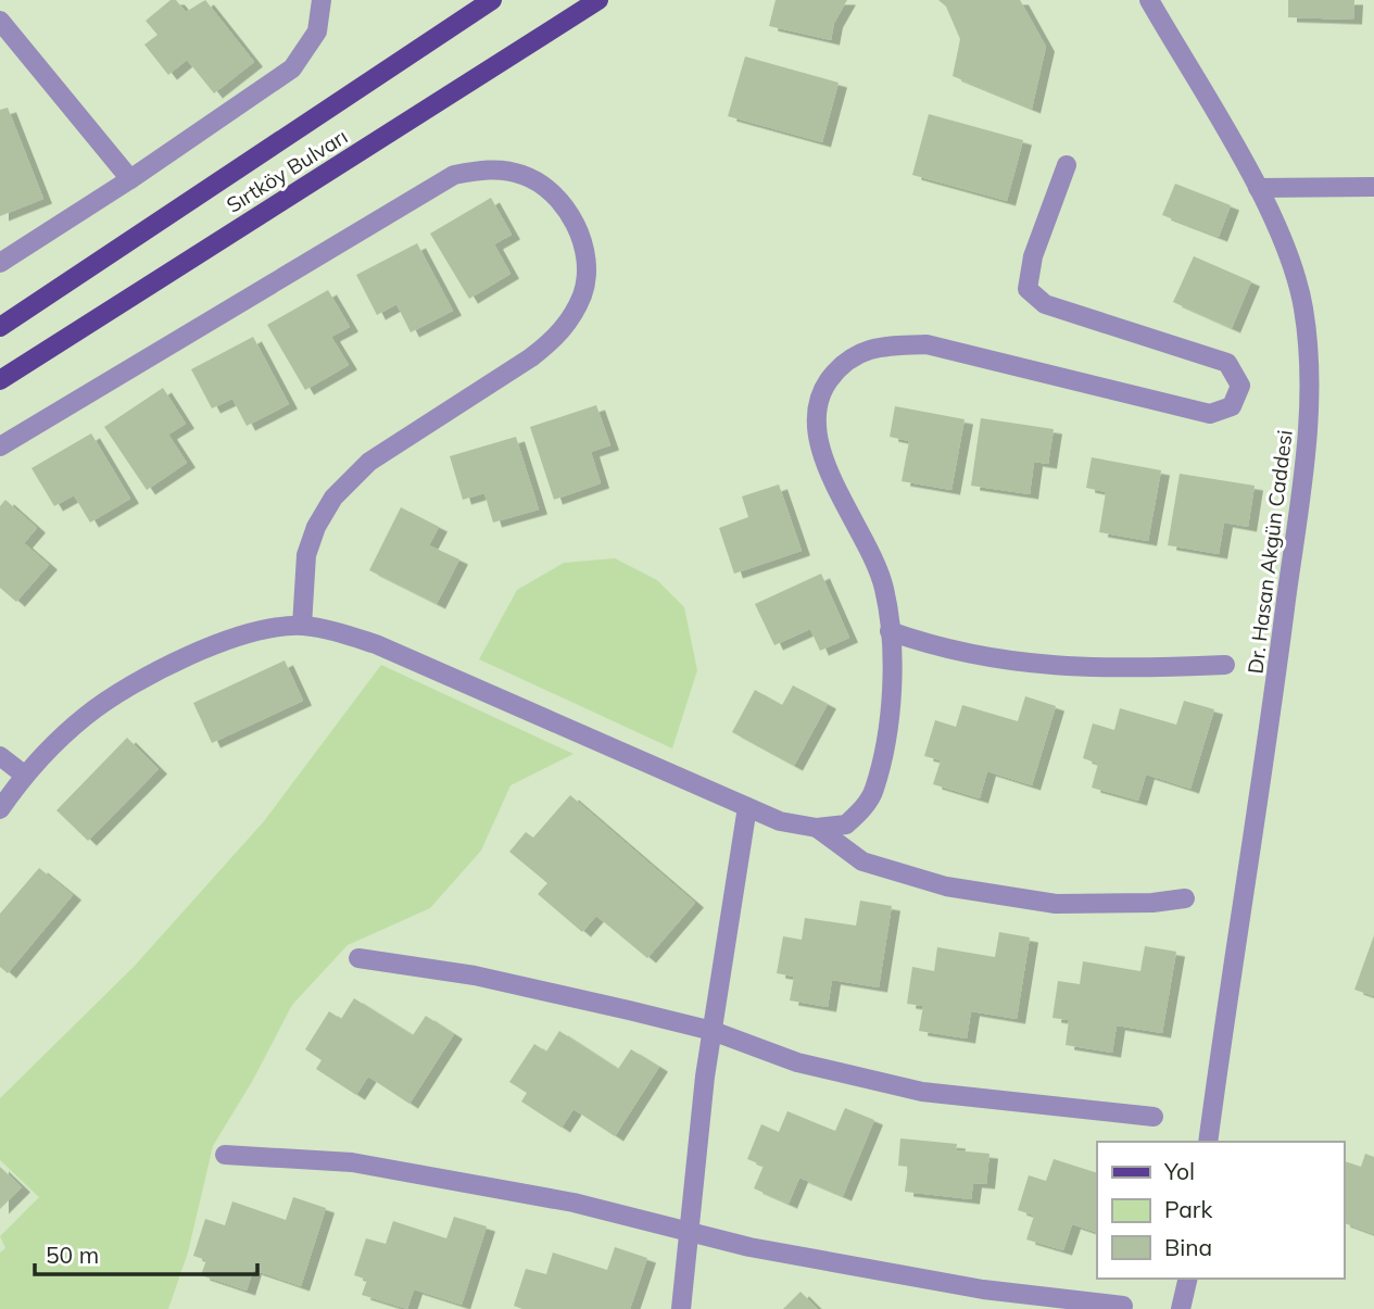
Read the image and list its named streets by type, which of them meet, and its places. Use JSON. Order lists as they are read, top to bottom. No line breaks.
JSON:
{"streets":{"main road":["Sırtköy Bulvarı"],"street":["Dr. Hasan Akgün Caddesi"]},"legend":["Yol","Park","Bina"],"scale_bar":"50 m"}
